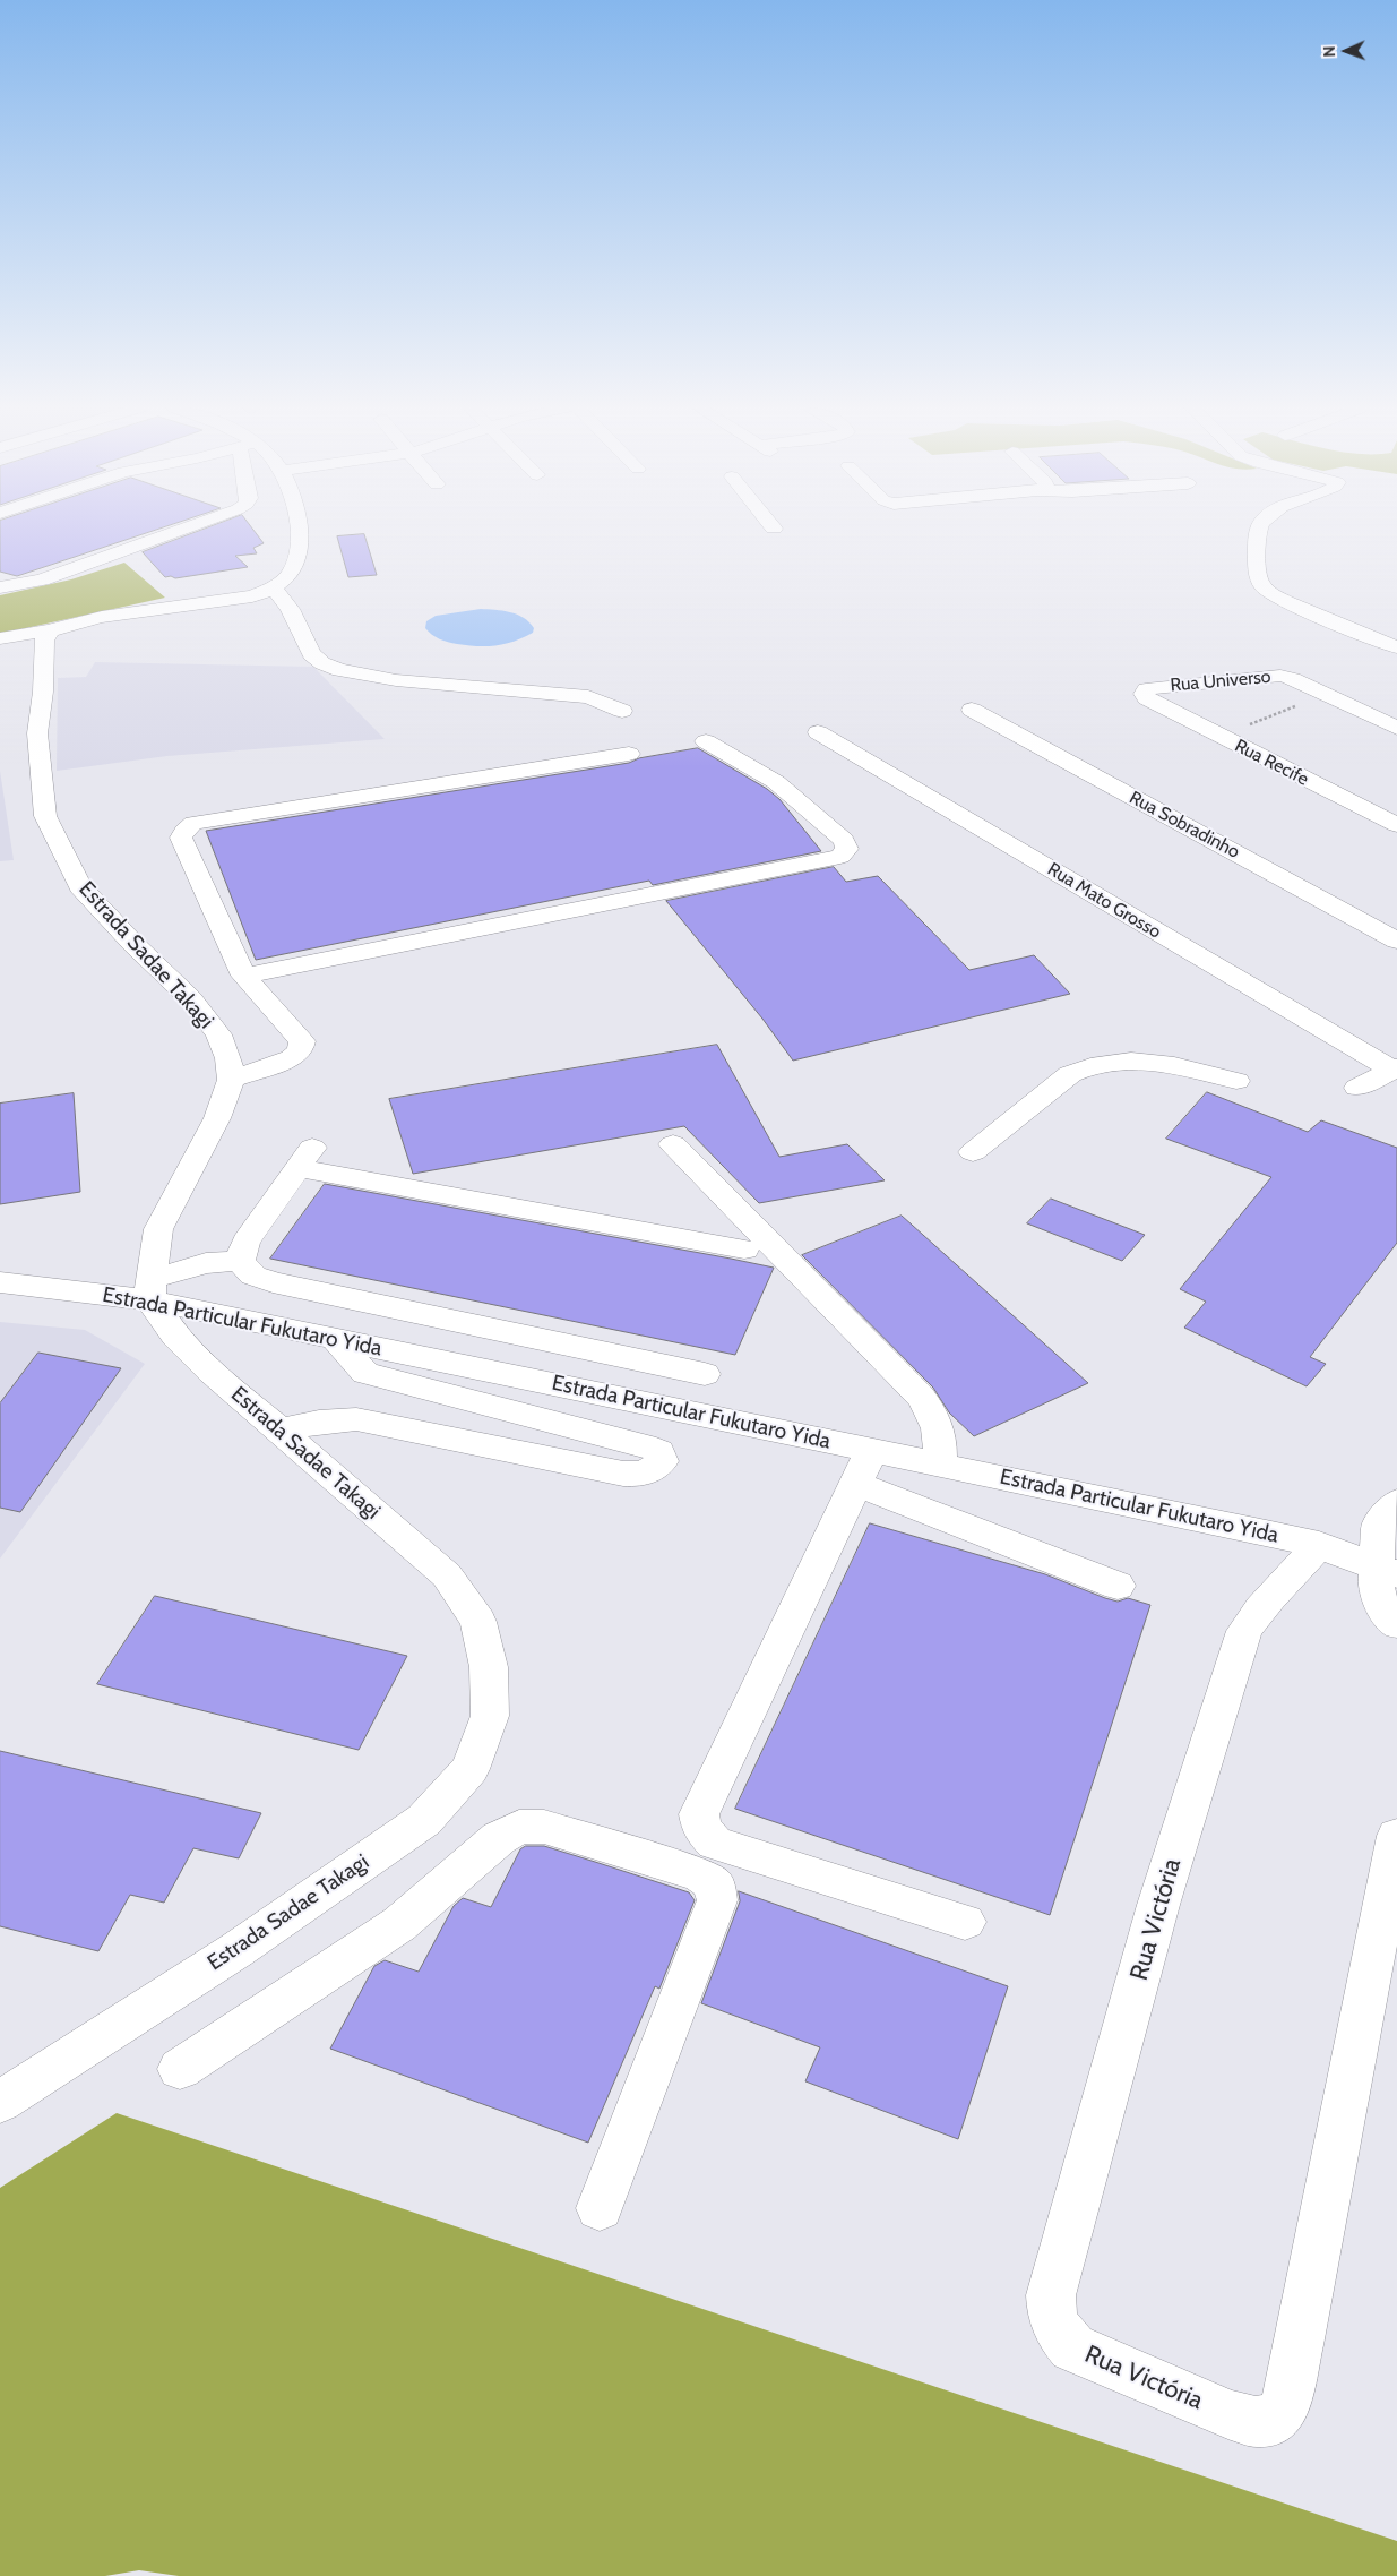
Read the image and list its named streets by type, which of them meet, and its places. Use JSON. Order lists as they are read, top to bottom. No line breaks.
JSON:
{"streets":{"street":["Rua Universo","Rua Recife","Rua Sobradinho","Rua Mato Grosso","Estrada Sadae Takagi","Estrada Particular Fukutaro Yida","Rua Victória"]},"crossings":[["Rua Universo","Rua Recife"],["Estrada Sadae Takagi","Estrada Particular Fukutaro Yida"],["Estrada Particular Fukutaro Yida","Rua Victória"]],"north":"left"}
